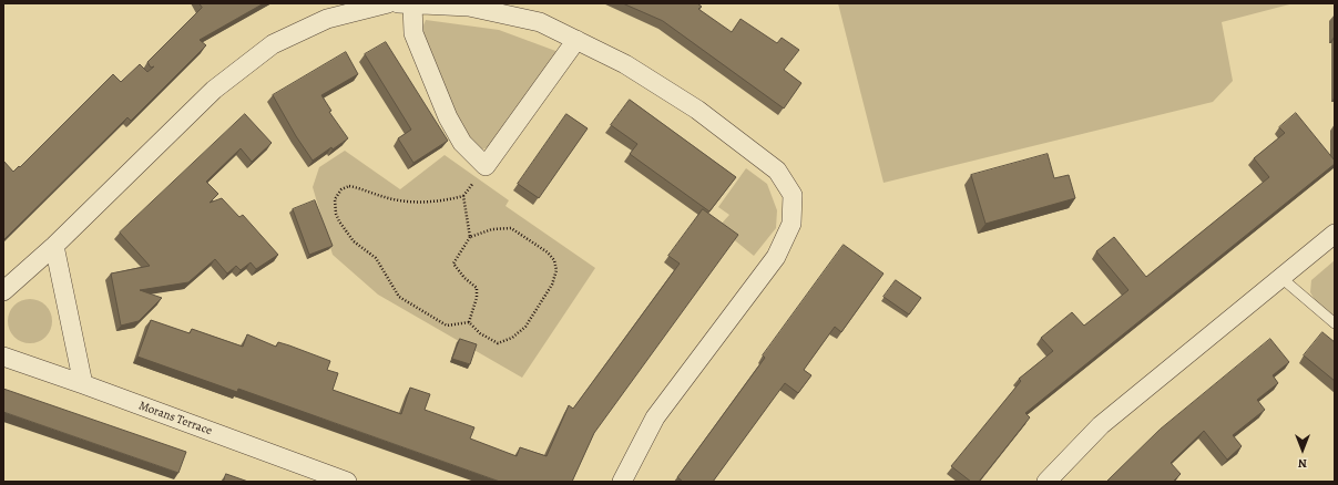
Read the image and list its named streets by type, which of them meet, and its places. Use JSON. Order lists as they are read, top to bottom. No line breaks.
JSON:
{"streets":{"street":["Morans Terrace"]},"north":"bottom"}
